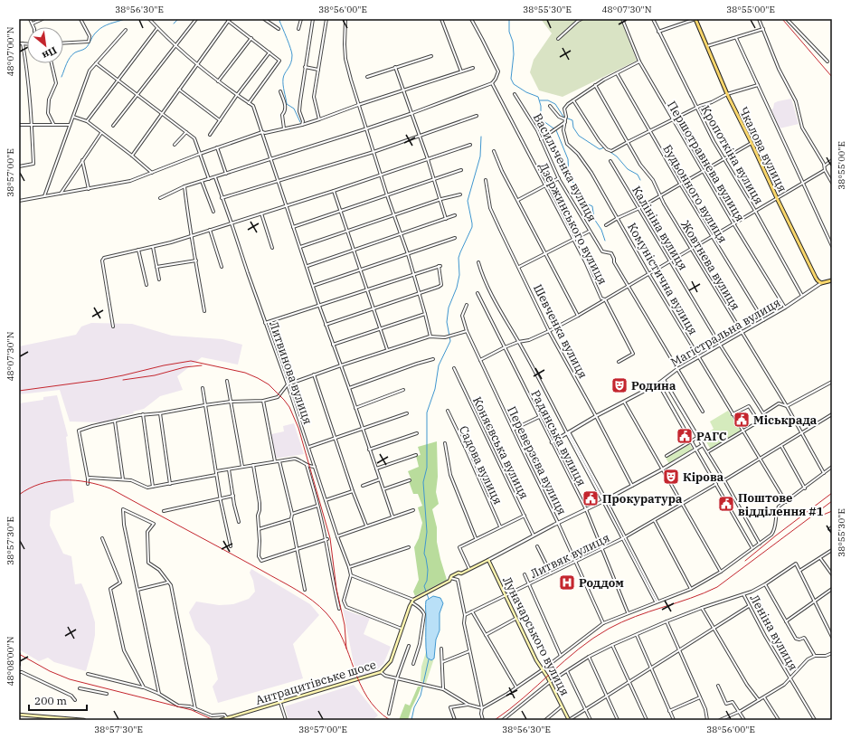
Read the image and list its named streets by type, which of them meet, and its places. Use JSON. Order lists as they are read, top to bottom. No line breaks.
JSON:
{"streets":{"main road":["Чкалова вулиця","Магістральна вулиця","Луначарського вулиця","Антрацитівське шосе"],"street":["Кропоткіна вулиця","Першотравнева вулиця","Васильченка вулиця","Будьонного вулиця","Дзержинського вулиця","Калініна вулиця","Жовтнева вулиця","Комуністична вулиця","Шевченка вулиця","Литвинова вулиця","Радянська вулиця","Коняєвська вулиця","Переверзєва вулиця","Садова вулиця","Литвяк вулиця","Леніна вулиця"]},"crossings":[["Чкалова вулиця","Магістральна вулиця"],["Кропоткіна вулиця","Магістральна вулиця"],["Першотравнева вулиця","Магістральна вулиця"],["Васильченка вулиця","Магістральна вулиця"],["Будьонного вулиця","Магістральна вулиця"],["Калініна вулиця","Жовтнева вулиця"],["Калініна вулиця","Магістральна вулиця"],["Жовтнева вулиця","Магістральна вулиця"],["Комуністична вулиця","Магістральна вулиця"],["Шевченка вулиця","Магістральна вулиця"],["Магістральна вулиця","Радянська вулиця"],["Радянська вулиця","Литвяк вулиця"],["Переверзєва вулиця","Литвяк вулиця"],["Литвяк вулиця","Луначарського вулиця"]],"places":{"theatre":["Родина","Кірова"],"public building":["Міськрада","РАГС","Прокуратура","Поштове відділення #1"],"hospital":["Роддом"]},"scale_bar":"200 m","north":"bottom right","coordinates":["38°56'30\"E","38°56'00\"E","38°55'30\"E","48°07'30\"N","38°55'00\"E","48°07'00\"N","38°57'00\"E","38°57'30\"E","48°08'00\"N"]}
